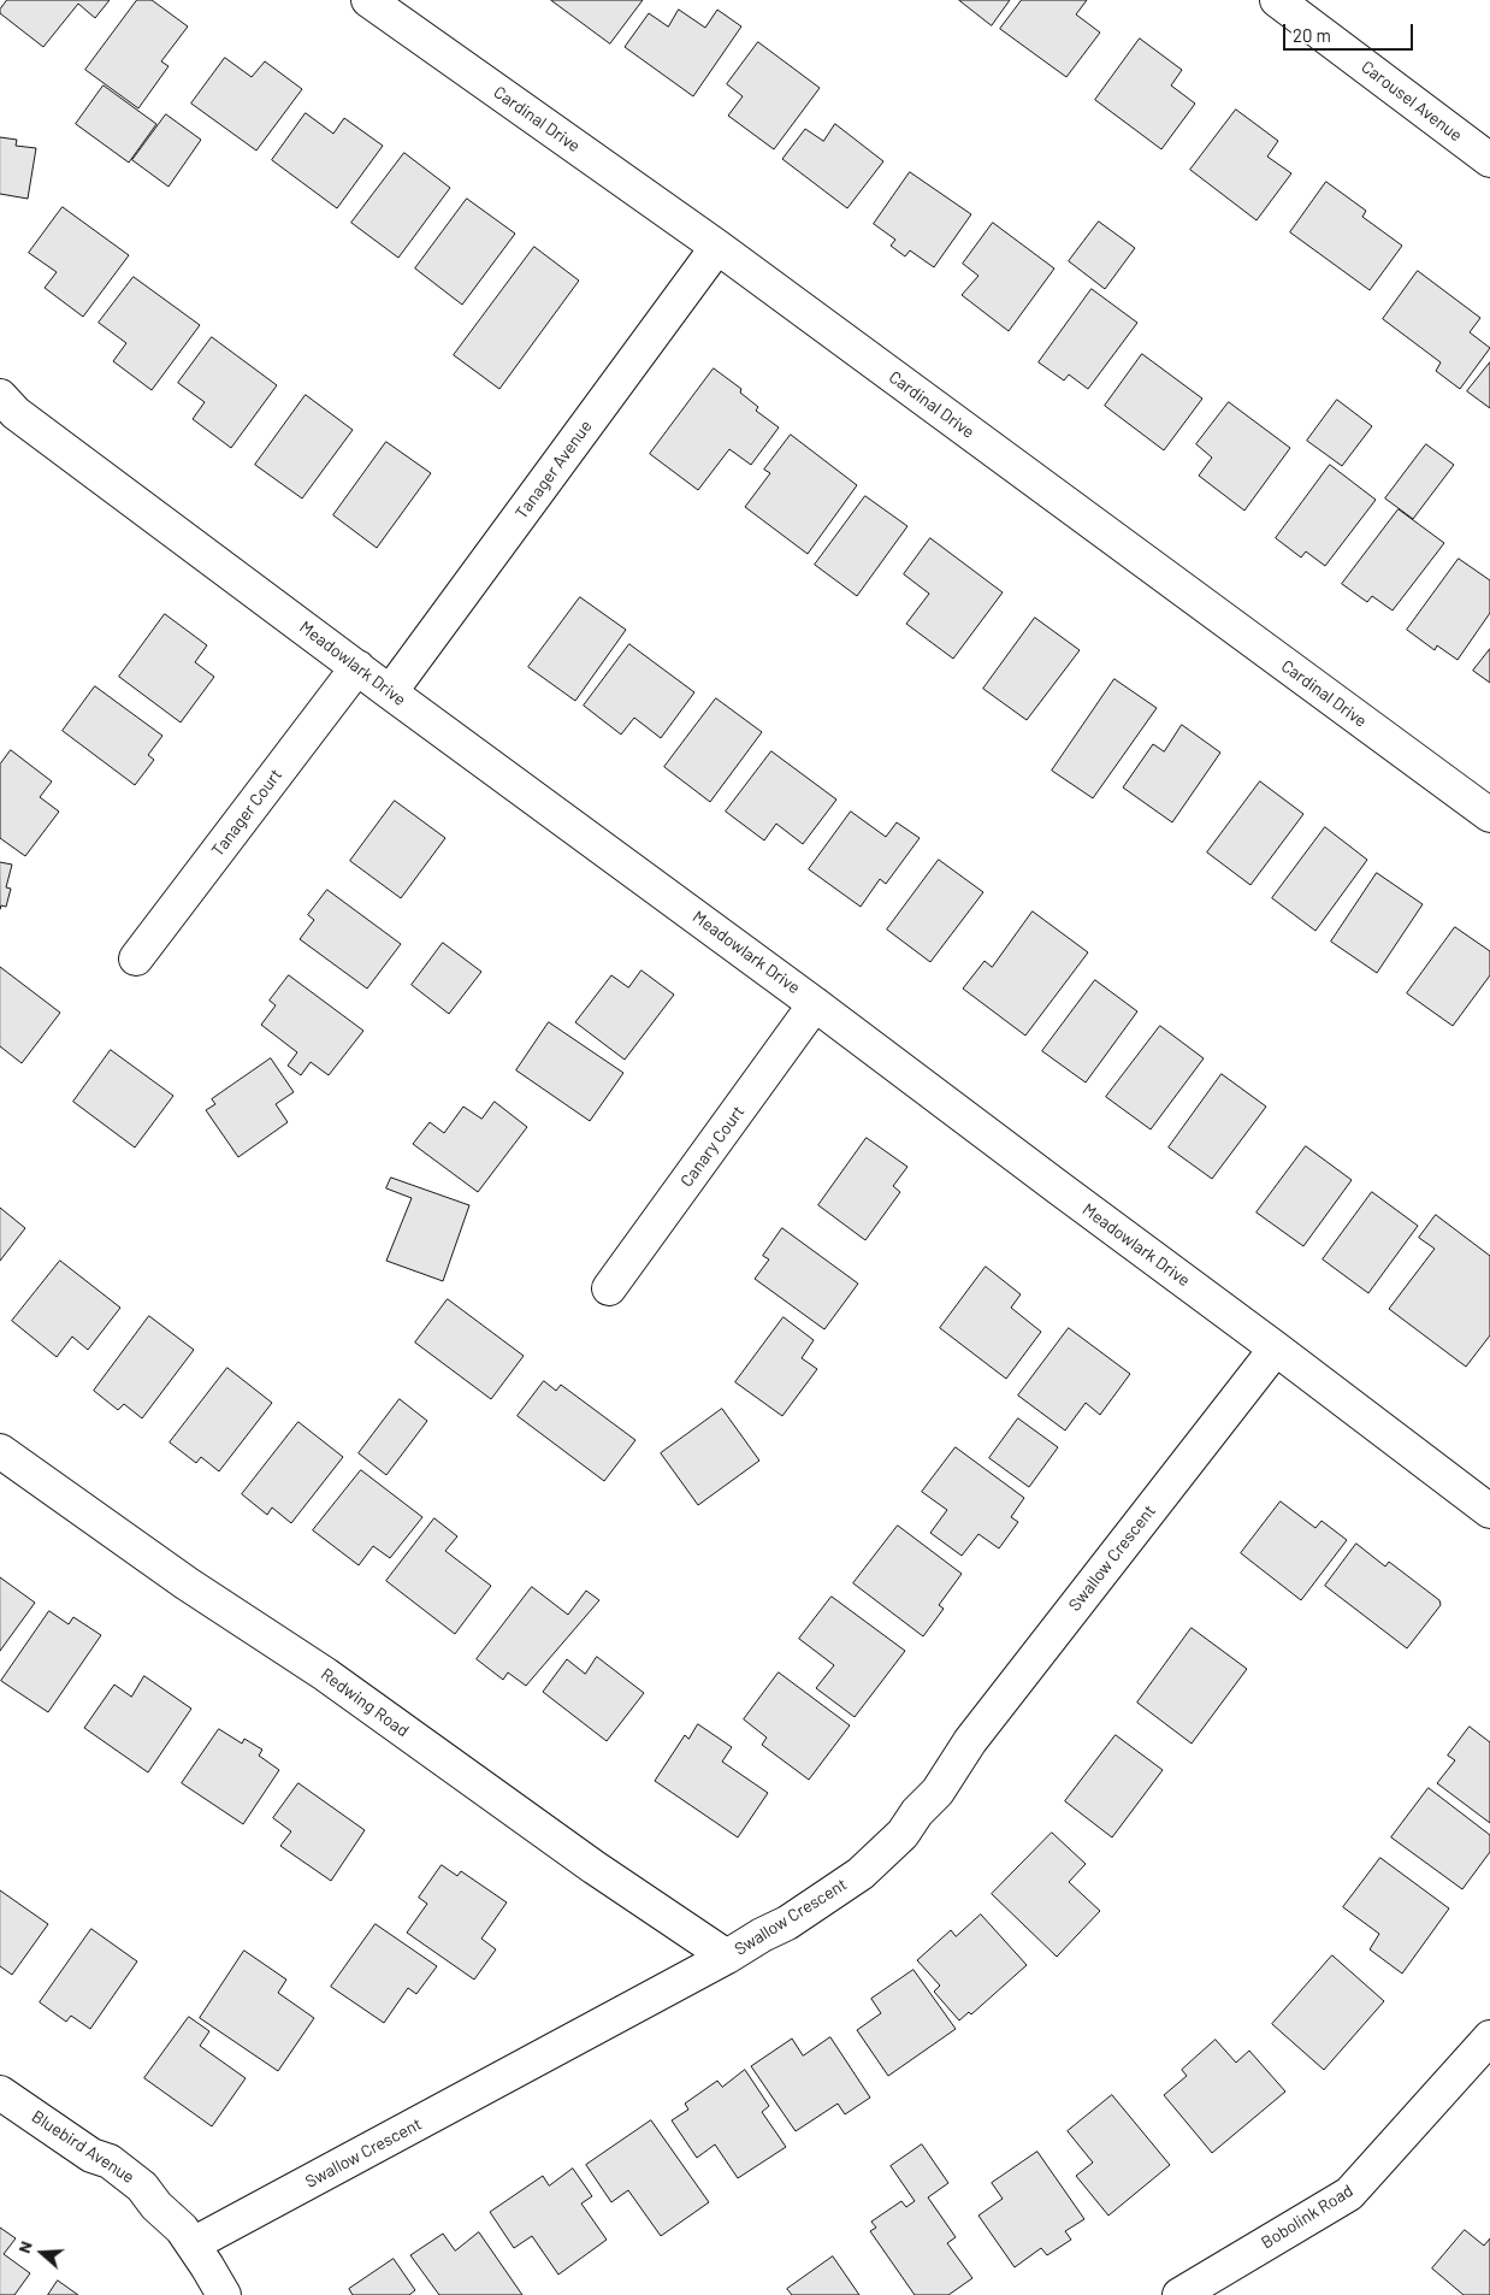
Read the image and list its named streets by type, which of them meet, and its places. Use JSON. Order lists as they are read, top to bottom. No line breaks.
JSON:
{"streets":{"street":["Carousel Avenue","Cardinal Drive","Tanager Avenue","Meadowlark Drive","Tanager Court","Canary Court","Swallow Crescent","Redwing Road","Bluebird Avenue","Bobolink Road"]},"crossings":[["Cardinal Drive","Tanager Avenue"],["Tanager Avenue","Meadowlark Drive"],["Meadowlark Drive","Tanager Court"],["Meadowlark Drive","Canary Court"],["Meadowlark Drive","Swallow Crescent"],["Swallow Crescent","Redwing Road"],["Swallow Crescent","Bluebird Avenue"]],"scale_bar":"20 m","north":"left"}
